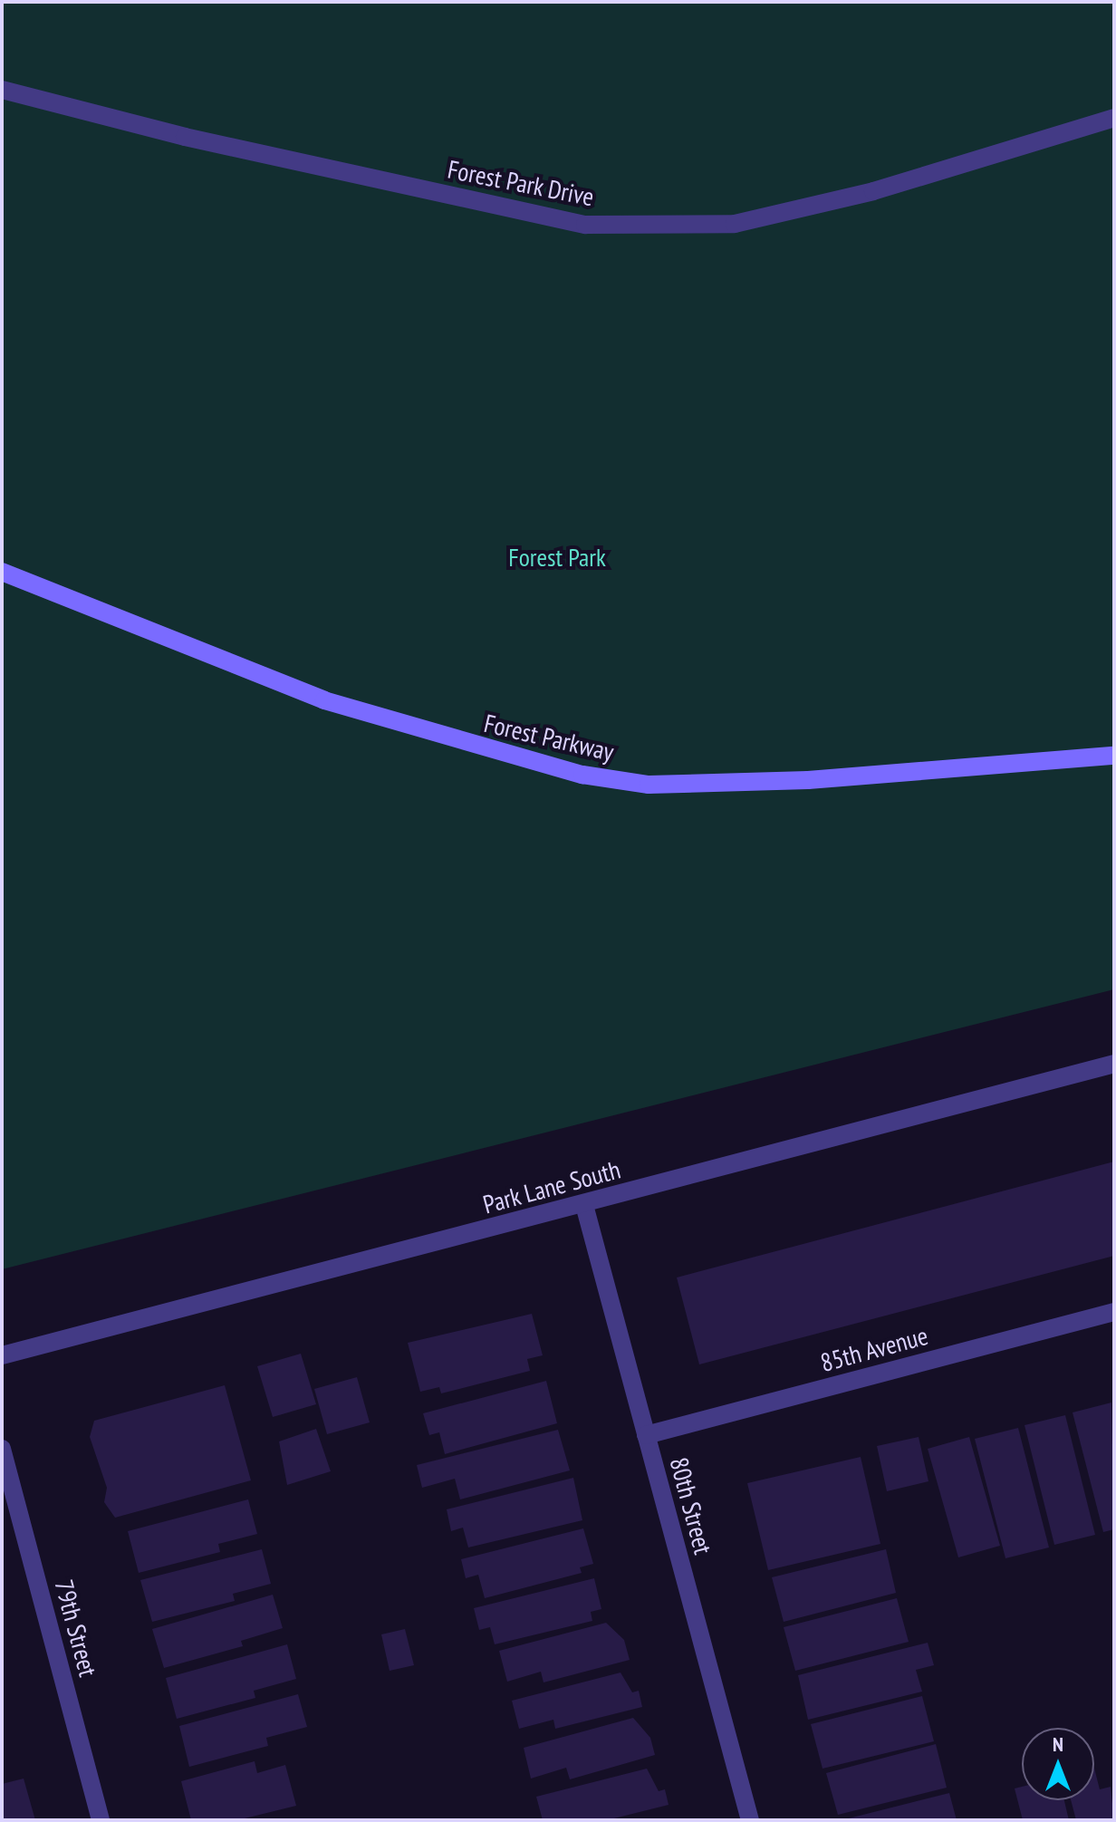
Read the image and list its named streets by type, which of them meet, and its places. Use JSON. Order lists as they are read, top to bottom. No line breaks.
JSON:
{"streets":{"street":["Forest Park Drive","Forest Parkway","Park Lane South","85th Avenue","80th Street","79th Street"]},"crossings":[["Park Lane South","80th Street"],["85th Avenue","80th Street"]],"parks":["Forest Park"],"north":"top"}
